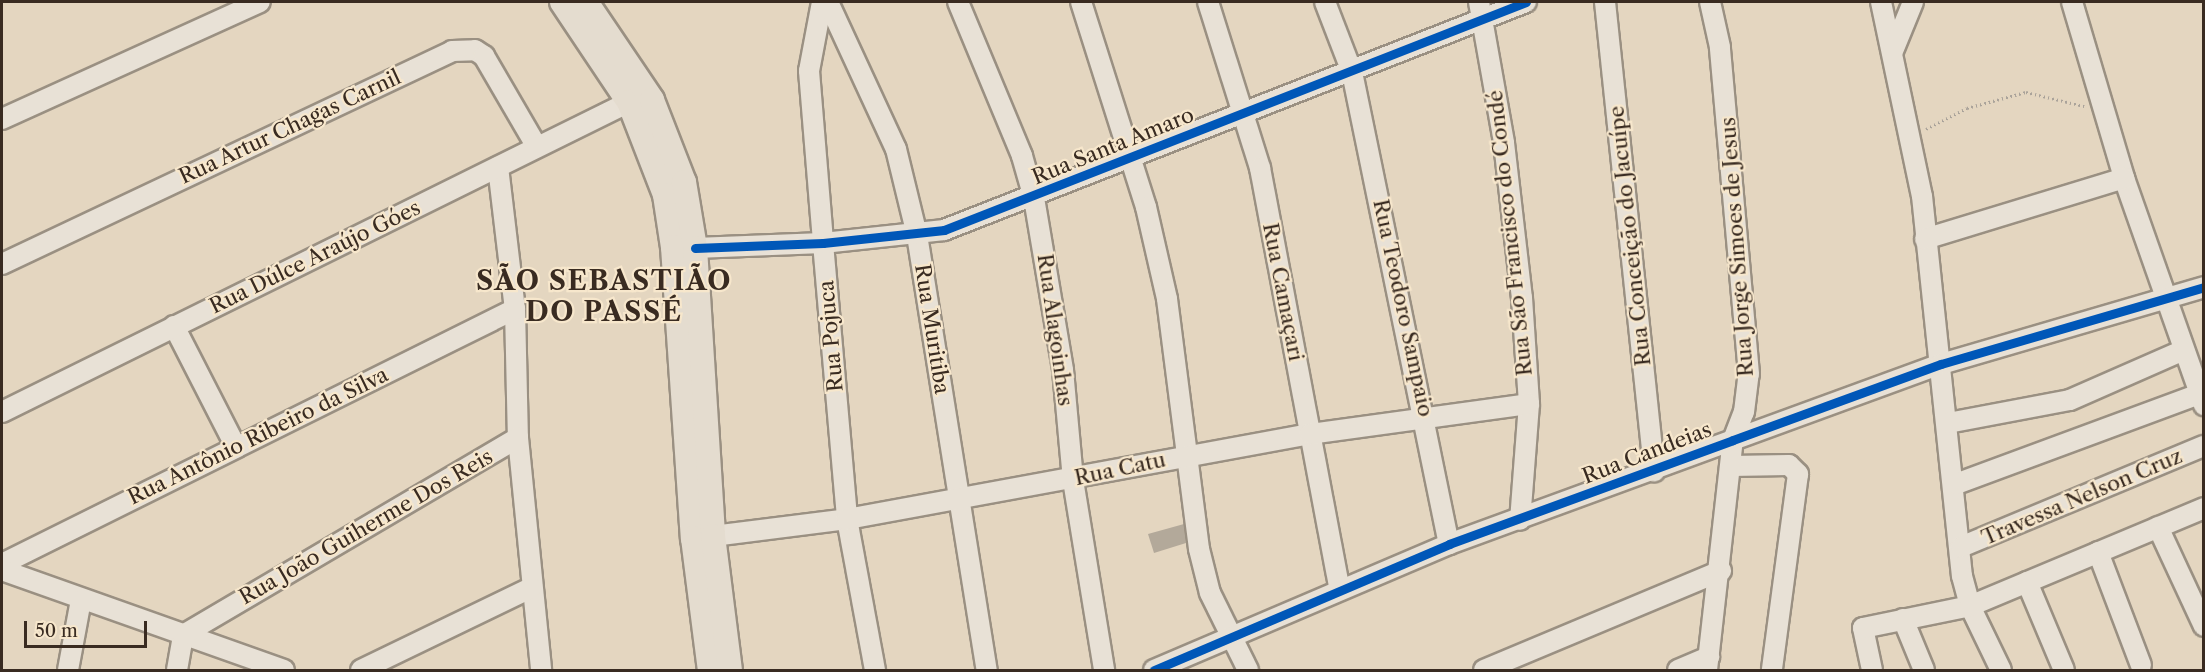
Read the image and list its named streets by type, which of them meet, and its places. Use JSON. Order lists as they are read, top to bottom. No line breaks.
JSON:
{"streets":{"street":["Rua Artur Chagas Carnil","Rua Santa Amaro","Rua São Francisco do Condé","Rua Conceição do Jacuípe","Rua Jorge Simoes de Jesus","Rua Dúlce Araújo Góes","Rua Camaçari","Rua Teodoro Sampaio","Rua Muritiba","Rua Alagoinhas","Rua Pojuca","Rua Antônio Ribeiro da Silva","Rua Candeias","Rua Catu","Travessa Nelson Cruz","Rua João Guiherme Dos Reis"]},"crossings":[["Rua Artur Chagas Carnil","Rua Dúlce Araújo Góes"],["Rua Santa Amaro","Rua São Francisco do Condé"],["Rua Santa Amaro","Rua Camaçari"],["Rua Santa Amaro","Rua Teodoro Sampaio"],["Rua Santa Amaro","Rua Muritiba"],["Rua Santa Amaro","Rua Alagoinhas"],["Rua Santa Amaro","Rua Pojuca"],["Rua São Francisco do Condé","Rua Candeias"],["Rua São Francisco do Condé","Rua Catu"],["Rua Conceição do Jacuípe","Rua Candeias"],["Rua Jorge Simoes de Jesus","Rua Candeias"],["Rua Camaçari","Rua Candeias"],["Rua Camaçari","Rua Catu"],["Rua Teodoro Sampaio","Rua Candeias"],["Rua Teodoro Sampaio","Rua Catu"],["Rua Muritiba","Rua Catu"],["Rua Alagoinhas","Rua Catu"],["Rua Pojuca","Rua Catu"]],"districts":["SÃO SEBASTIÃO DO PASSÉ"],"scale_bar":"50 m"}
